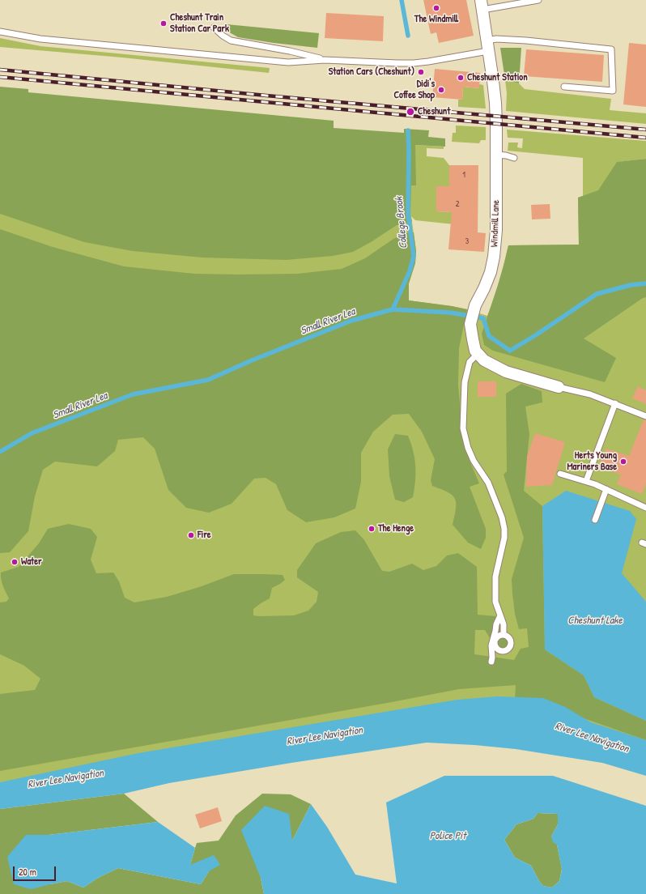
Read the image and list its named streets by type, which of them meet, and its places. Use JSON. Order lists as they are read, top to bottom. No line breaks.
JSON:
{"streets":{"street":["Windmill Lane"]},"water":["College Brook","Small River Lea","Cheshunt Lake","River Lee Navigation","Police Pit"],"places":["The Windmill","Cheshunt Train Station Car Park","Station Cars (Cheshunt)","Cheshunt Station","Didi's Coffee Shop","Cheshunt","Herts Young Mariners Base","The Henge","Fire","Water"],"house_numbers":["1","2","3"],"scale_bar":"20 m"}
